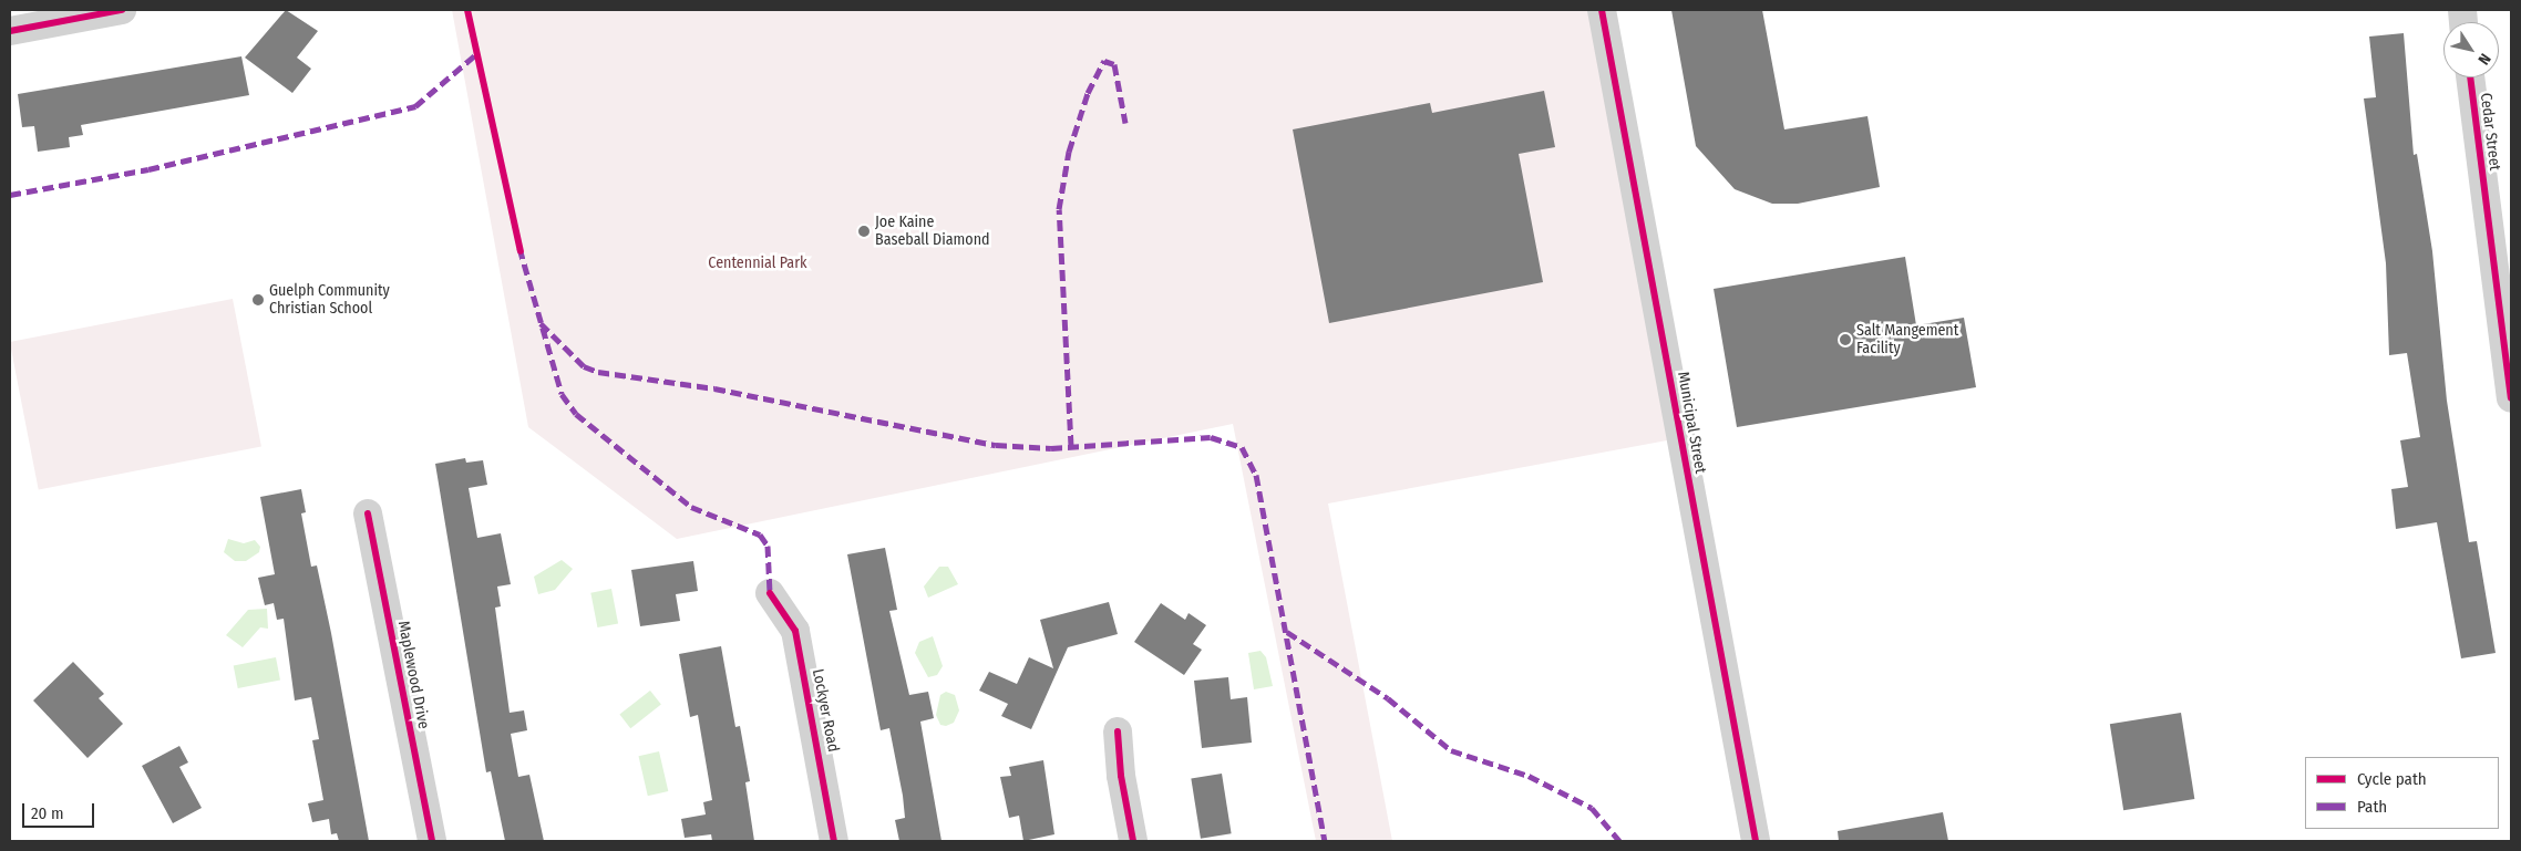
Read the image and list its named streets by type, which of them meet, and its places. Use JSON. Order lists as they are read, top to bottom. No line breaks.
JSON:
{"streets":{"street":["Cedar Street","Municipal Street","Maplewood Drive","Lockyer Road"]},"parks":["Centennial Park"],"places":["Joe Kaine Baseball Diamond","Guelph Community Christian School","Salt Mangement Facility"],"legend":["Cycle path","Path"],"scale_bar":"20 m","north":"bottom right"}
